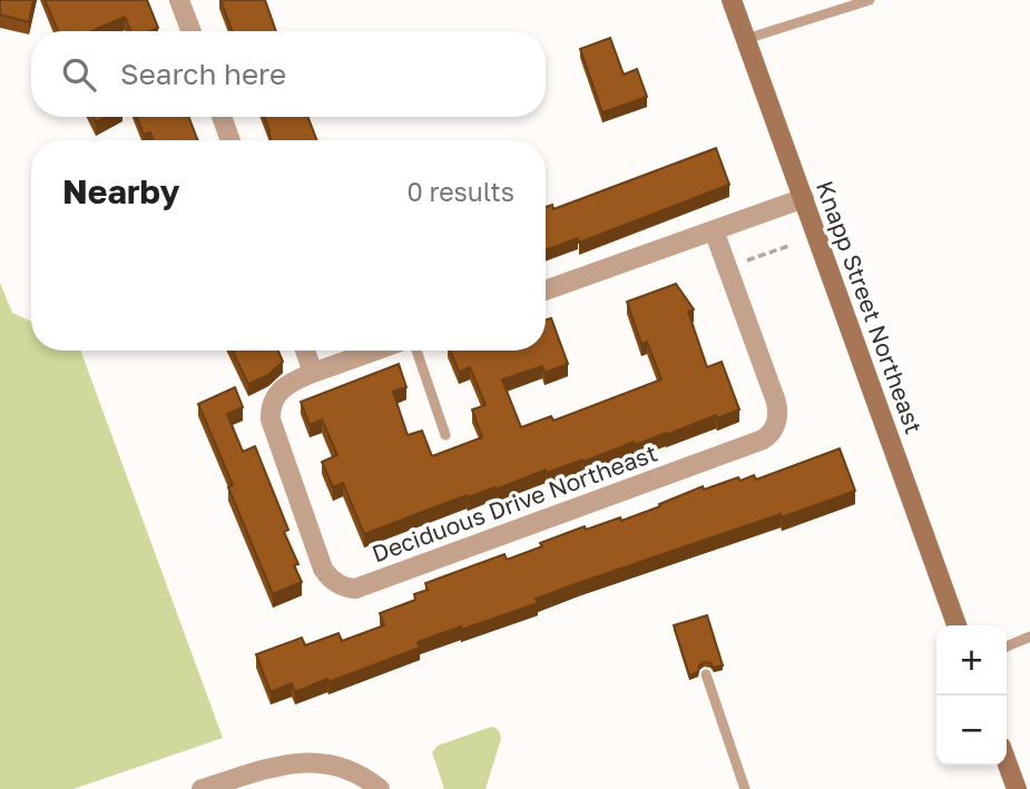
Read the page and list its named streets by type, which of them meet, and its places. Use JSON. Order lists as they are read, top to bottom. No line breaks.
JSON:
{"streets":{"main road":["Knapp Street Northeast"],"street":["Deciduous Drive Northeast"]},"page":{"search":"Search here","heading":["Nearby","0 results"],"map_buttons":["+","−"]}}
